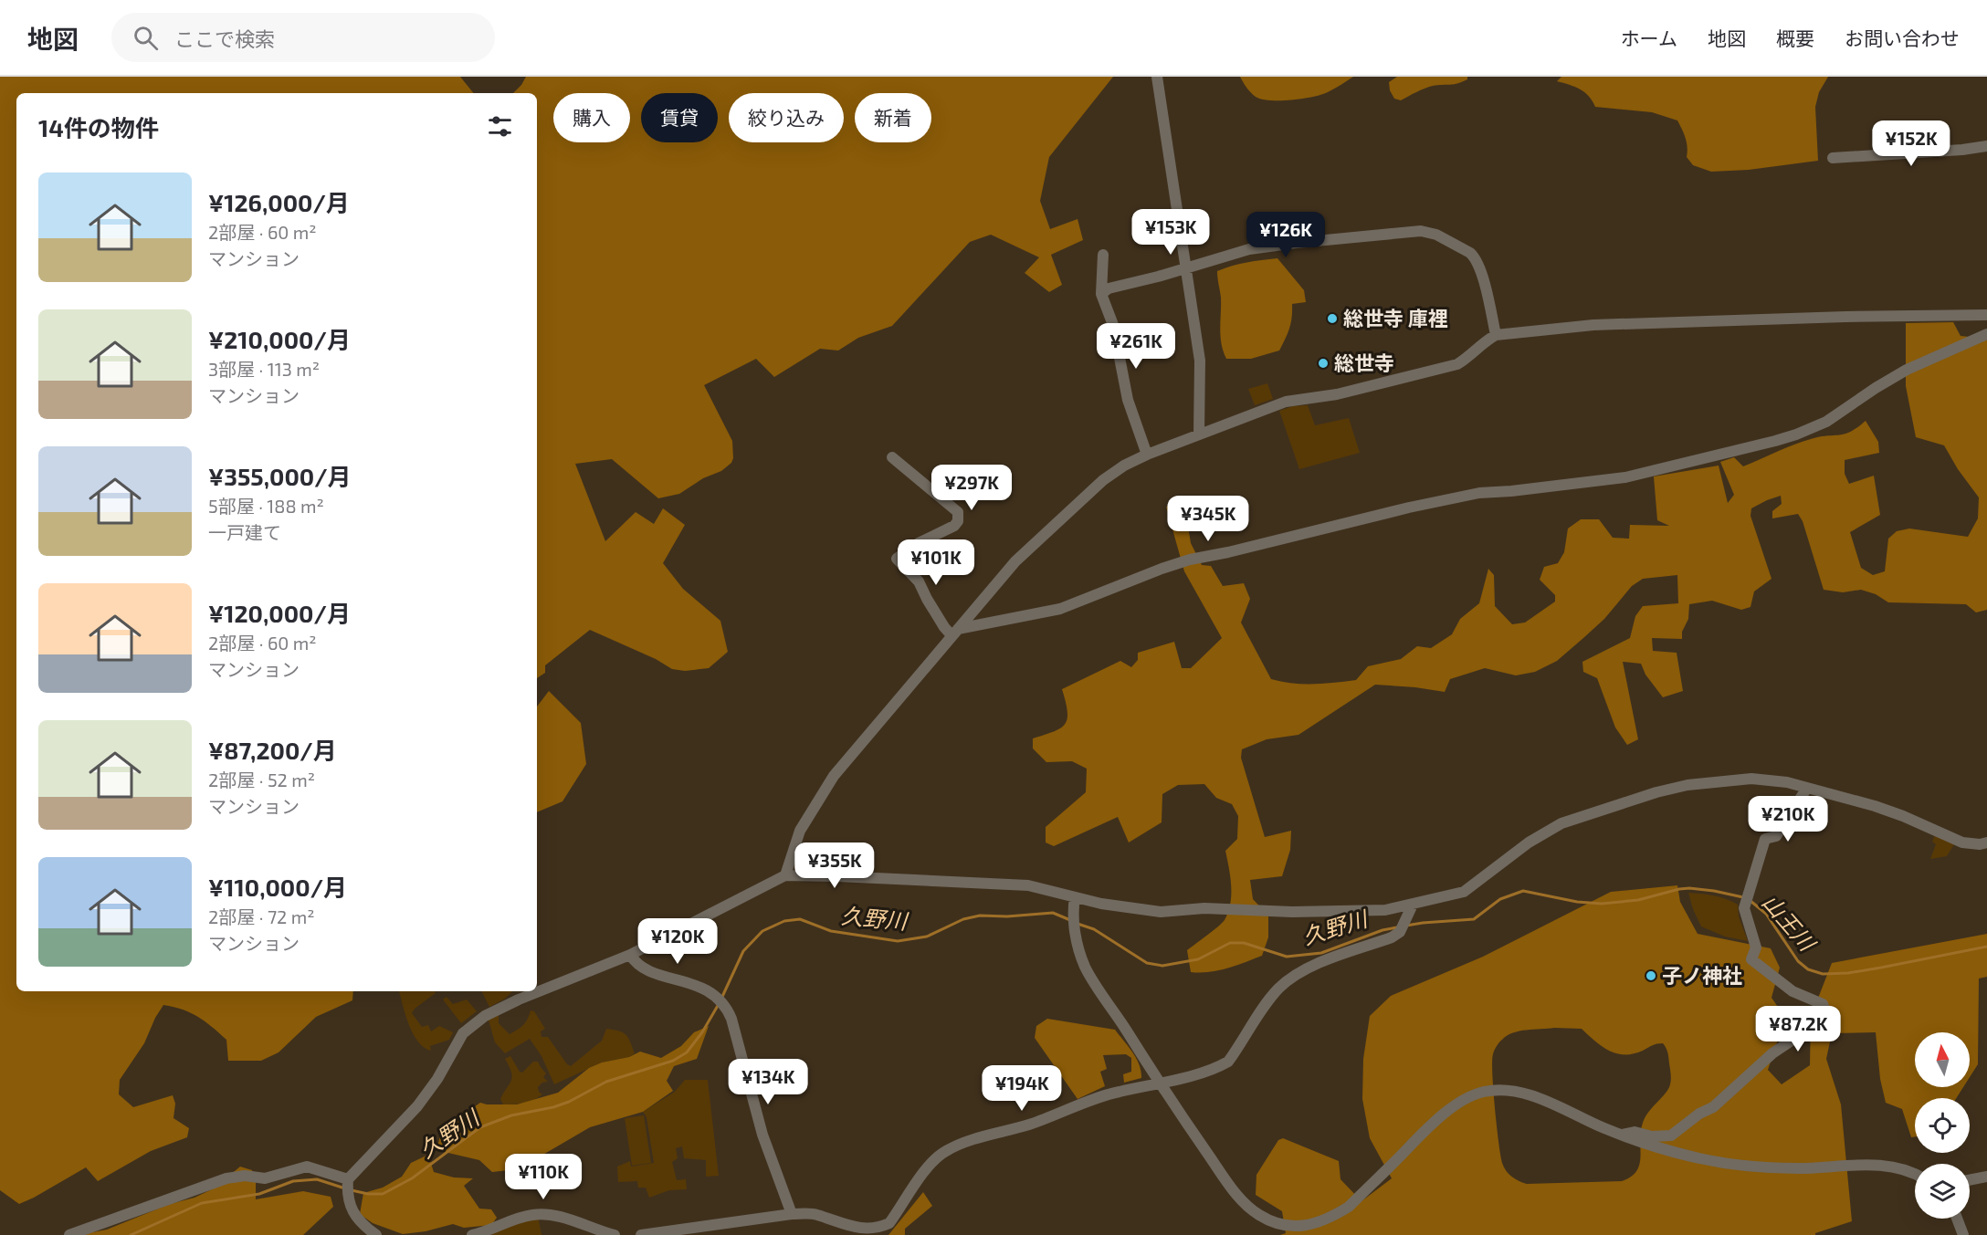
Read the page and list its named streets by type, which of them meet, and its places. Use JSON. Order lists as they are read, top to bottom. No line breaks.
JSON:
{"water":["久野川","山王川"],"places":["総世寺 庫裡","総世寺","子ノ神社"],"north":"top","page":{"header":"地図","search":"ここで検索","nav":["ホーム","地図","概要","お問い合わせ"],"chip":["購入","賃貸","絞り込み","新着"],"heading":"14件の物件","price":["¥152K","¥153K","¥126K","¥261K","¥297K","¥345K","¥101K","¥210K","¥355K","¥120K","¥87.2K","¥134K","¥194K","¥110K"],"list":[{"name":"¥126,000/月","note":"2部屋 · 60 m² · マンション"},{"name":"¥210,000/月","note":"3部屋 · 113 m² · マンション"},{"name":"¥355,000/月","note":"5部屋 · 188 m² · 一戸建て"},{"name":"¥120,000/月","note":"2部屋 · 60 m² · マンション"},{"name":"¥87,200/月","note":"2部屋 · 52 m² · マンション"},{"name":"¥110,000/月","note":"2部屋 · 72 m² · マンション"}]}}
